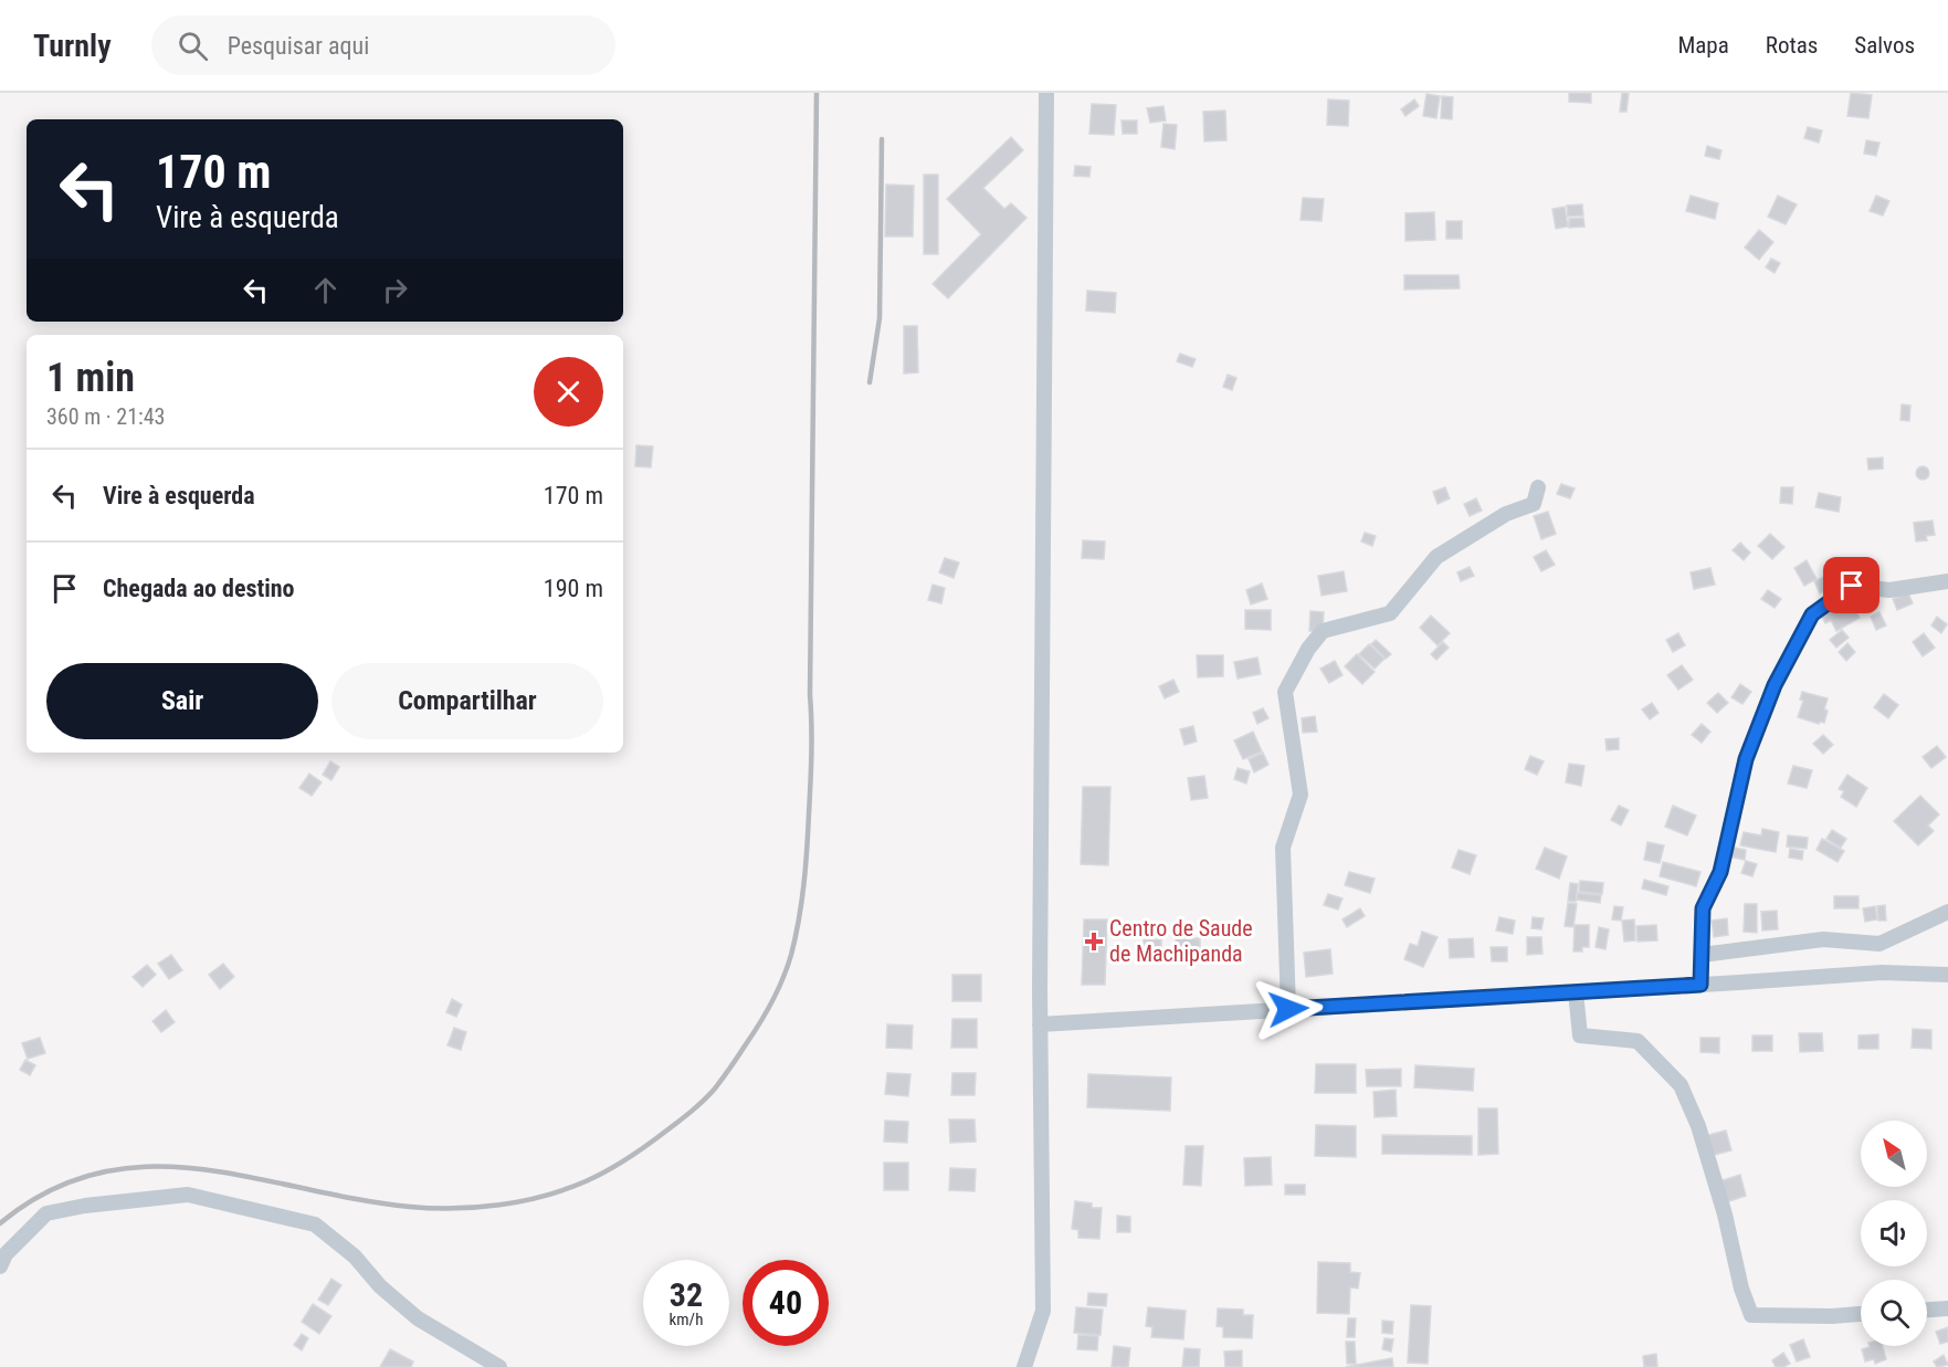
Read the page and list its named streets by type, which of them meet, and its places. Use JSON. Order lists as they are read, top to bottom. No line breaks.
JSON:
{"places":{"health":["Centro de Saude de Machipanda"]},"north":"top left","page":{"header":"Turnly","search":"Pesquisar aqui","nav":["Mapa","Rotas","Salvos"],"turn":["170 m","Vire à esquerda"],"heading":["1 min","360 m · 21:43"],"list":[{"name":"Vire à esquerda","value":"170 m"},{"name":"Chegada ao destino","value":"190 m"}],"buttons":["Sair","Compartilhar"],"speed":"32 km/h","limit":"40"}}
